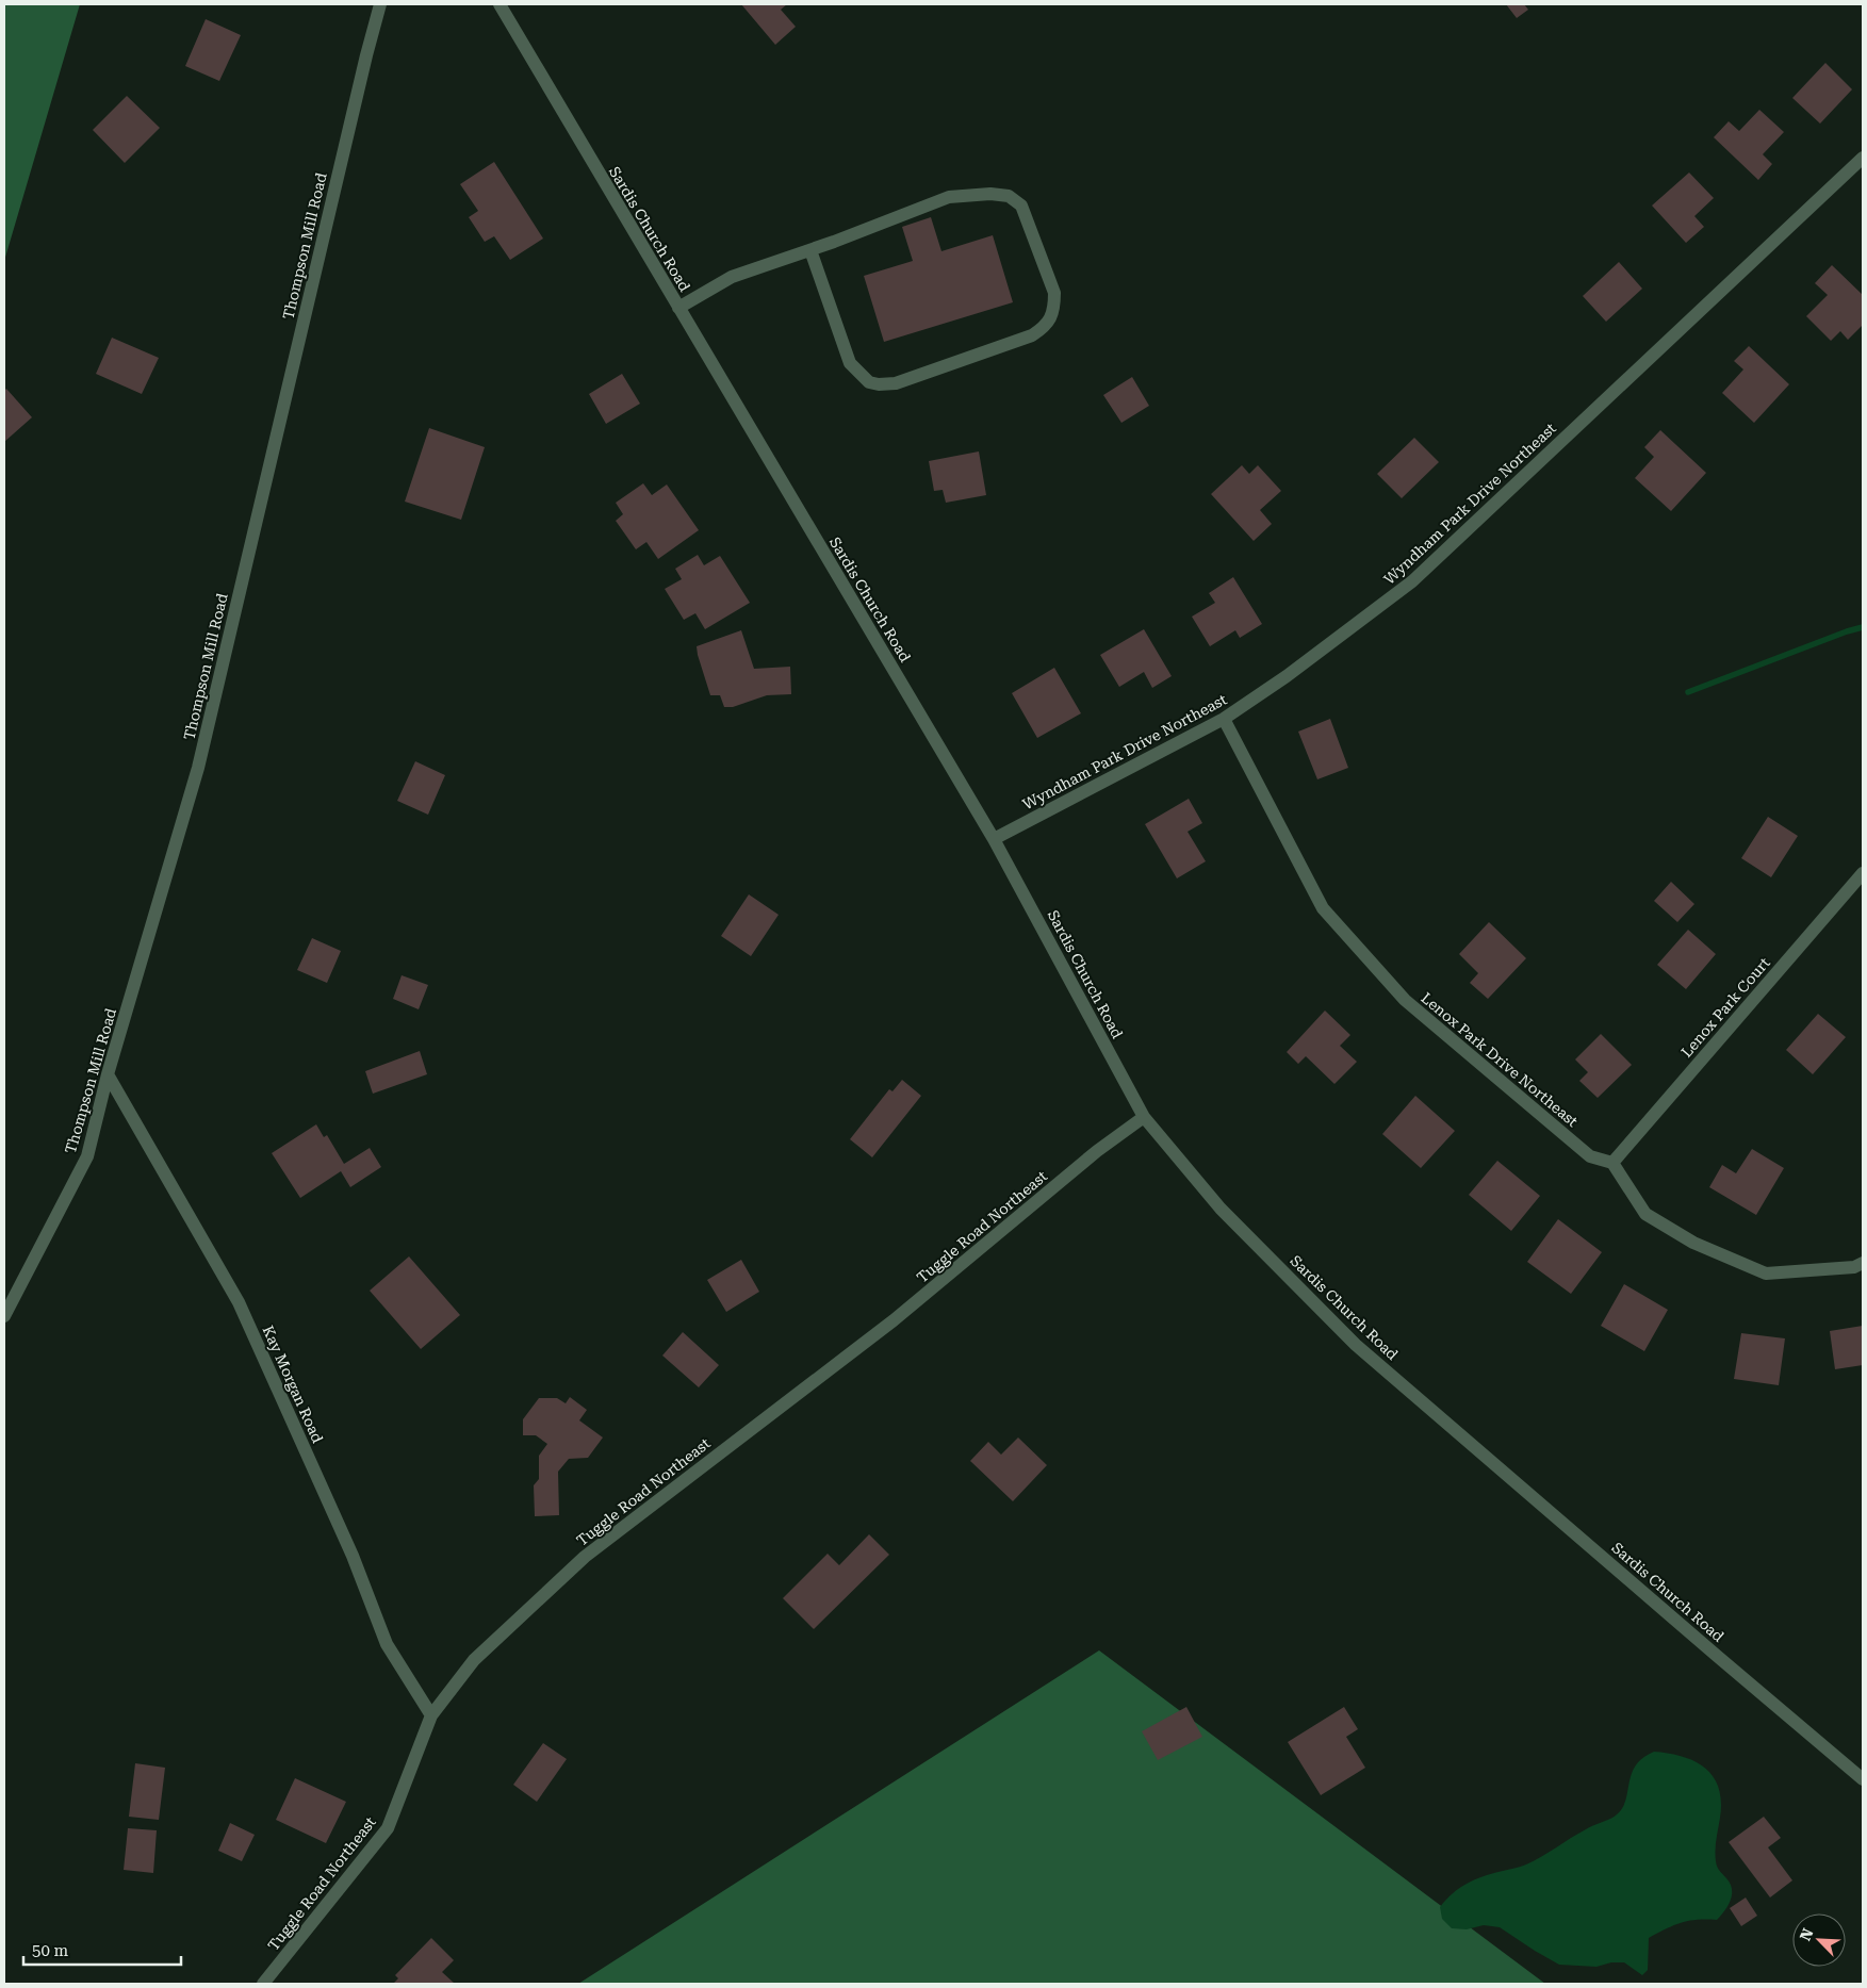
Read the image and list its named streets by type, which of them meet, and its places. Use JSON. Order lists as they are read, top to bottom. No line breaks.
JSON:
{"streets":{"street":["Sardis Church Road","Thompson Mill Road","Wyndham Park Drive Northeast","Lenox Park Court","Lenox Park Drive Northeast","Tuggle Road Northeast","Kay Morgan Road"]},"crossings":[["Sardis Church Road","Wyndham Park Drive Northeast"],["Sardis Church Road","Tuggle Road Northeast"],["Thompson Mill Road","Kay Morgan Road"],["Wyndham Park Drive Northeast","Lenox Park Drive Northeast"],["Lenox Park Court","Lenox Park Drive Northeast"],["Tuggle Road Northeast","Kay Morgan Road"]],"scale_bar":"50 m","north":"top left"}
